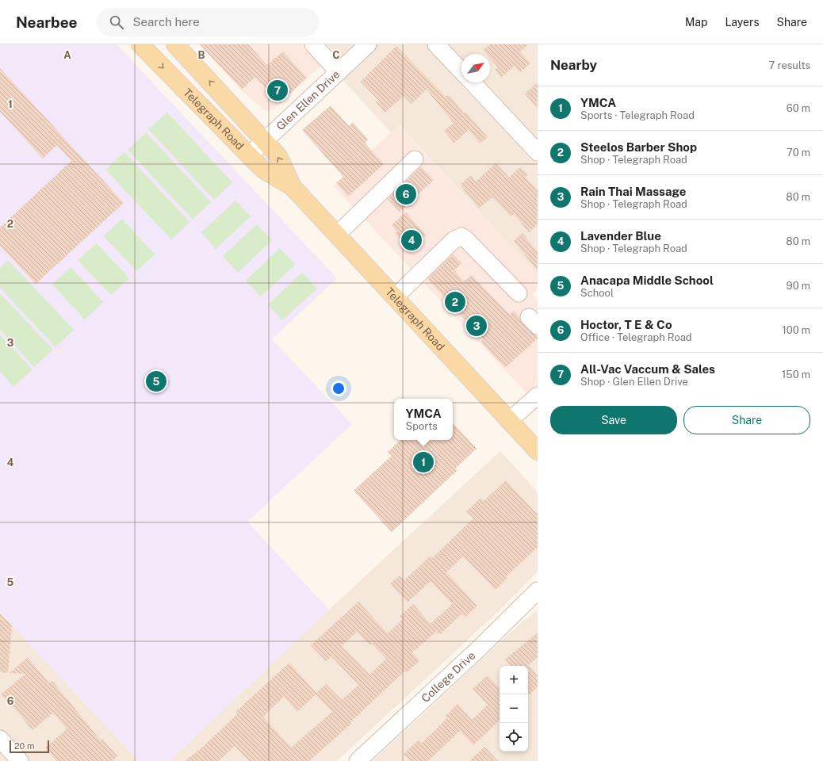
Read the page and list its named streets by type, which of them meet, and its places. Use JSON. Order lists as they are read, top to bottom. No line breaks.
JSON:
{"streets":{"main road":["Telegraph Road"],"street":["Glen Ellen Drive","College Drive"]},"crossings":[["Glen Ellen Drive","Telegraph Road"]],"scale_bar":"20 m","north":"top right","page":{"header":"Nearbee","search":"Search here","nav":["Map","Layers","Share"],"heading":["Nearby","7 results"],"pins":["7","6","4","2","3","5","1"],"list":[{"mark":"1","name":"YMCA","note":"Sports · Telegraph Road","value":"60 m"},{"mark":"2","name":"Steelos Barber Shop","note":"Shop · Telegraph Road","value":"70 m"},{"mark":"3","name":"Rain Thai Massage","note":"Shop · Telegraph Road","value":"80 m"},{"mark":"4","name":"Lavender Blue","note":"Shop · Telegraph Road","value":"80 m"},{"mark":"5","name":"Anacapa Middle School","note":"School","value":"90 m"},{"mark":"6","name":"Hoctor, T E & Co","note":"Office · Telegraph Road","value":"100 m"},{"mark":"7","name":"All-Vac Vaccum & Sales","note":"Shop · Glen Ellen Drive","value":"150 m"}],"buttons":["Save","Share"],"popup":["YMCA","Sports"],"map_buttons":["+","−"],"scale":"20 m"},"grid":{"columns":["A","B","C"],"rows":["1","2","3","4","5","6"]}}
